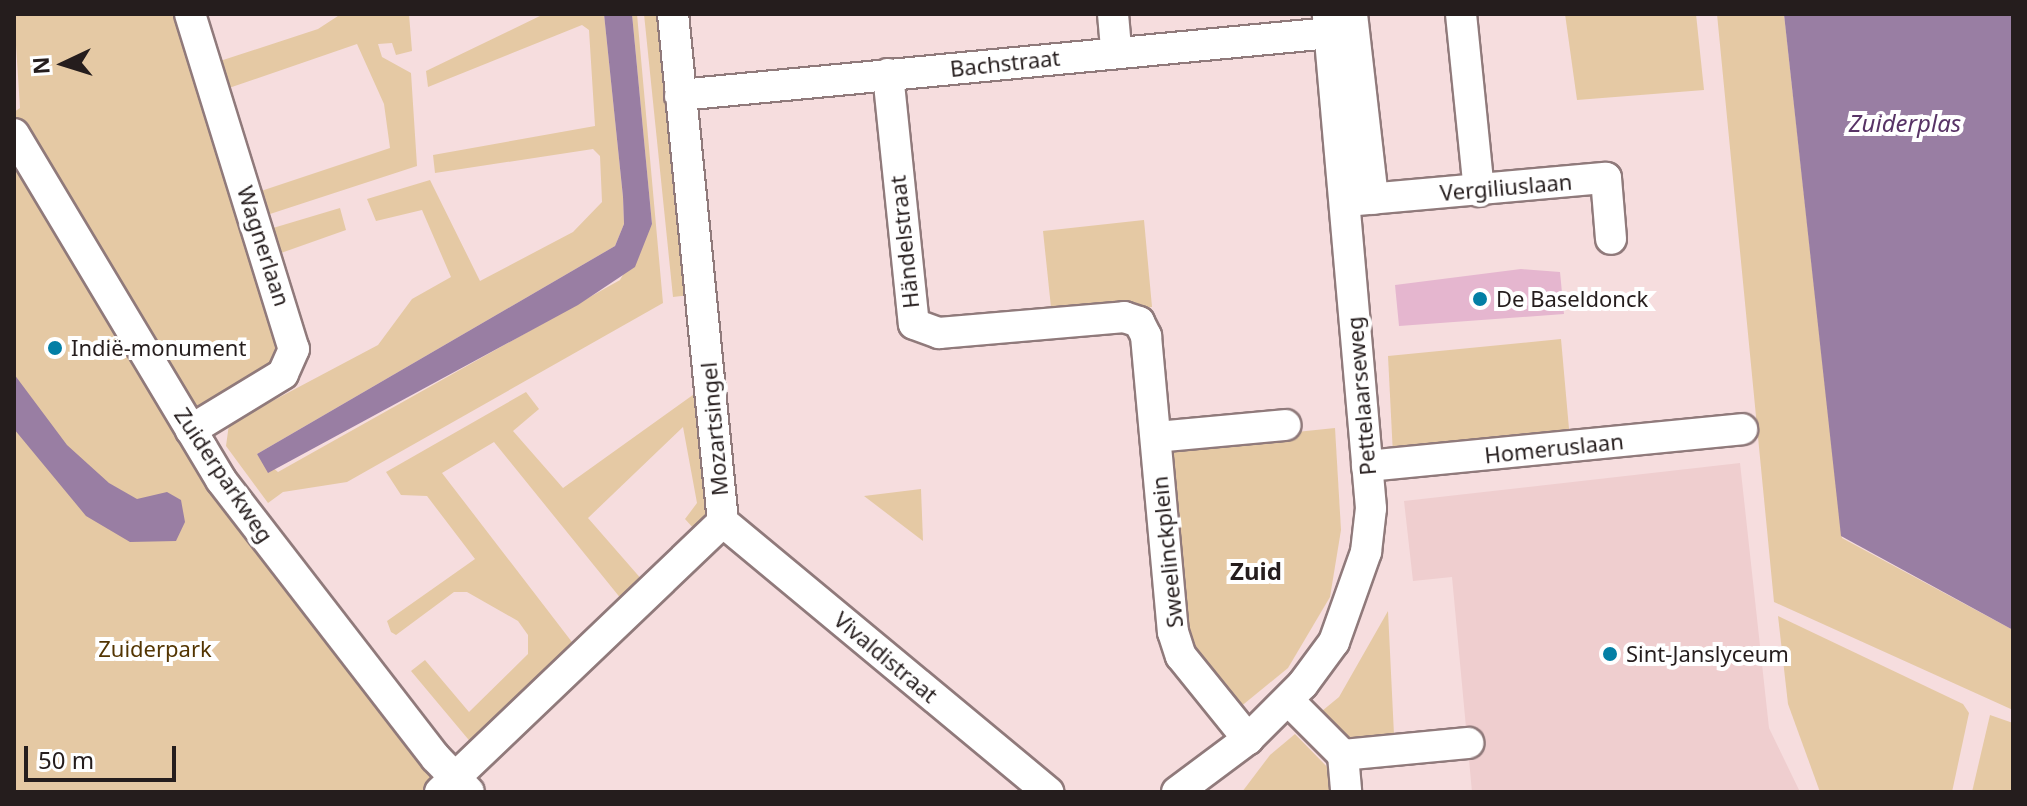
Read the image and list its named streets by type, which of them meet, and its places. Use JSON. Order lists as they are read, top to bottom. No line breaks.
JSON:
{"streets":{"street":["Bachstraat","Vergiliuslaan","Händelstraat","Wagnerlaan","Pettelaarseweg","Mozartsingel","Homeruslaan","Zuiderparkweg","Sweelinckplein","Vivaldistraat"]},"crossings":[["Bachstraat","Händelstraat"],["Bachstraat","Pettelaarseweg"],["Bachstraat","Mozartsingel"],["Vergiliuslaan","Pettelaarseweg"],["Händelstraat","Sweelinckplein"],["Wagnerlaan","Zuiderparkweg"],["Pettelaarseweg","Homeruslaan"],["Pettelaarseweg","Sweelinckplein"],["Mozartsingel","Zuiderparkweg"],["Mozartsingel","Vivaldistraat"]],"districts":["Zuid"],"water":["Zuiderplas"],"parks":["Zuiderpark"],"places":["De Baseldonck","Indië-monument","Sint-Janslyceum"],"scale_bar":"50 m","north":"left"}
